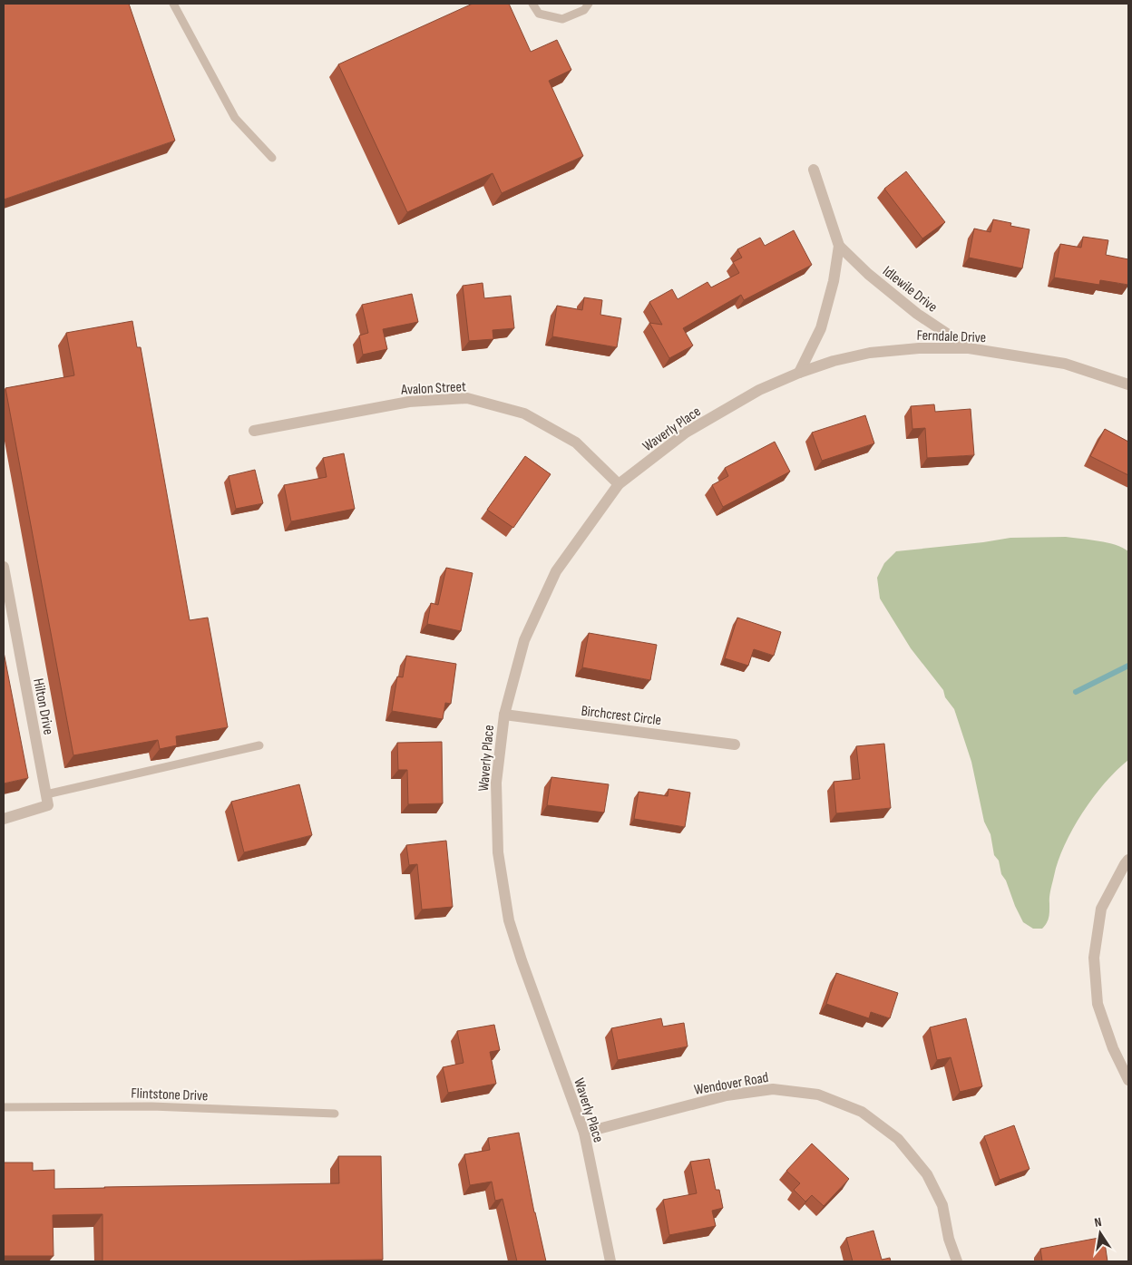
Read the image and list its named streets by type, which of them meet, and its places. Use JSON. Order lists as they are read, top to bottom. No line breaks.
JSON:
{"streets":{"street":["Idlewile Drive","Ferndale Drive","Avalon Street","Waverly Place","Hilton Drive","Birchcrest Circle","Wendover Road"],"lane":["Flintstone Drive"]},"crossings":[["Idlewile Drive","Ferndale Drive"],["Idlewile Drive","Waverly Place"],["Ferndale Drive","Waverly Place"],["Avalon Street","Waverly Place"],["Waverly Place","Birchcrest Circle"],["Waverly Place","Wendover Road"]],"north":"top"}
